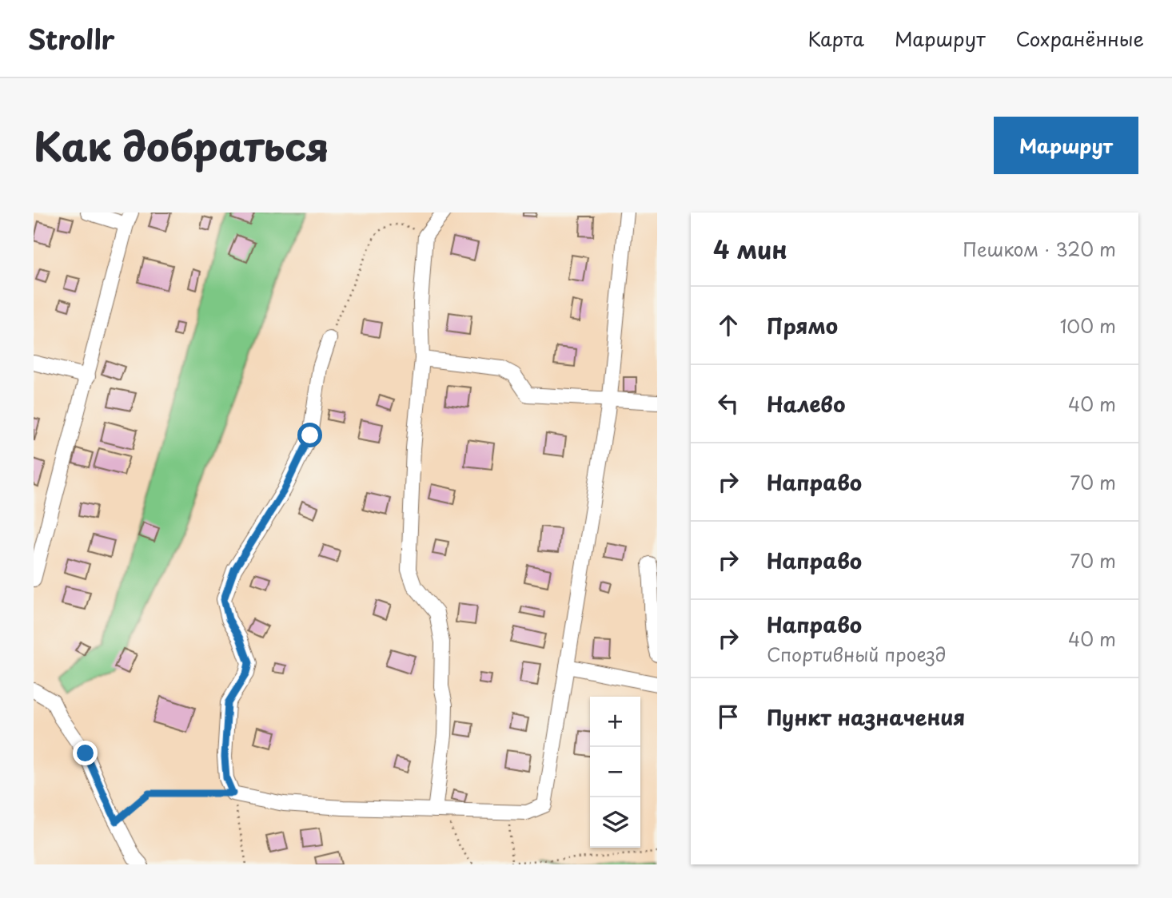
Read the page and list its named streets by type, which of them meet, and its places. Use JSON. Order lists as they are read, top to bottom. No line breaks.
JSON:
{"page":{"header":"Strollr","nav":["Карта","Маршрут","Сохранённые"],"title":"Как добраться","buttons":"Маршрут","heading":["4 мин","Пешком · 320 m"],"list":[["Прямо","100 m"],["Налево","40 m"],["Направо","70 m"],["Направо","70 m"],["Направо","Спортивный проезд","40 m"],"Пункт назначения"],"map_buttons":["+","−"]}}
